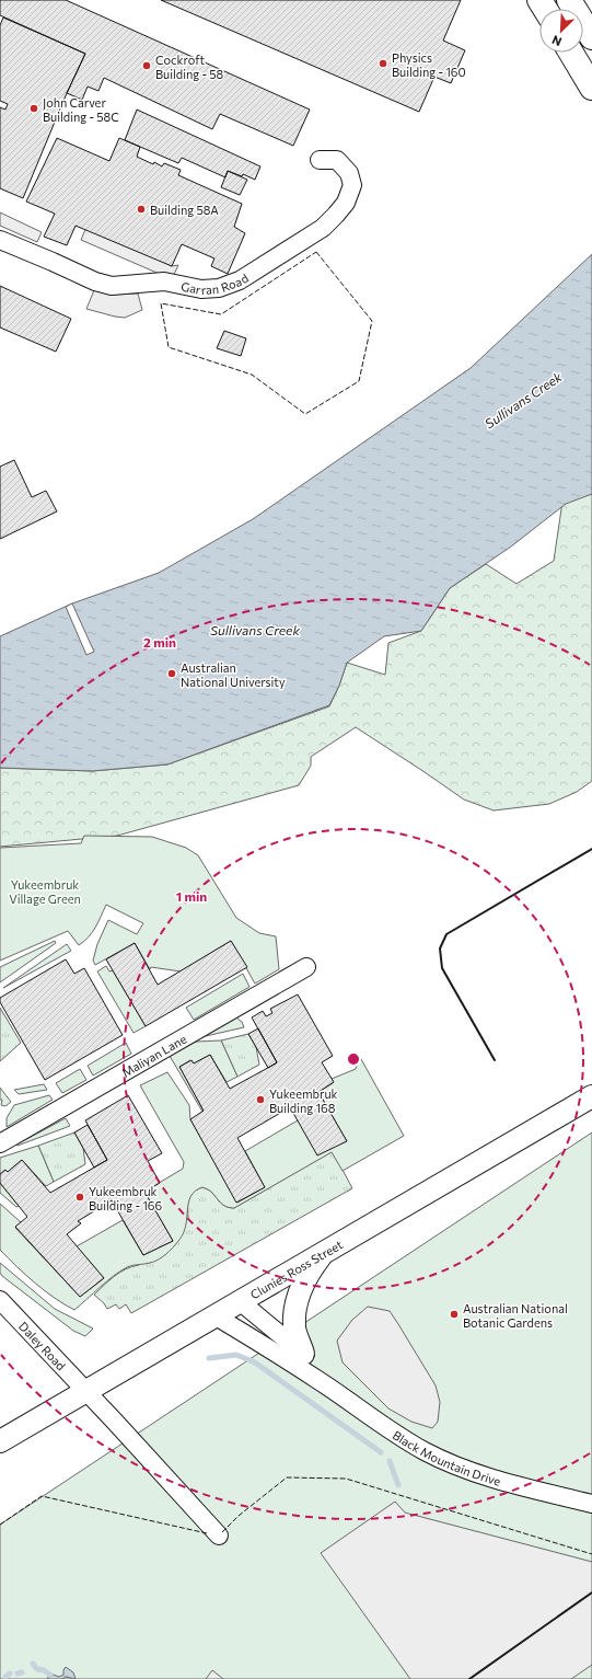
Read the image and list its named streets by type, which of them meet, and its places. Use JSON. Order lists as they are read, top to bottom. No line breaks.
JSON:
{"streets":{"street":["Garran Road","Maliyan Lane","Clunies Ross Street","Daley Road","Black Mountain Drive"]},"crossings":[["Clunies Ross Street","Daley Road"],["Clunies Ross Street","Black Mountain Drive"]],"water":["Sullivans Creek"],"parks":["Yukeembruk Village Green"],"places":["Physics Building - 160","Cockroft Building - 58","John Carver Building - 58C","Building 58A","Australian National University","Yukeembruk Building 168","Yukeembruk Building - 166","Australian National Botanic Gardens"],"north":"bottom left","rings":["2 min","1 min"]}
